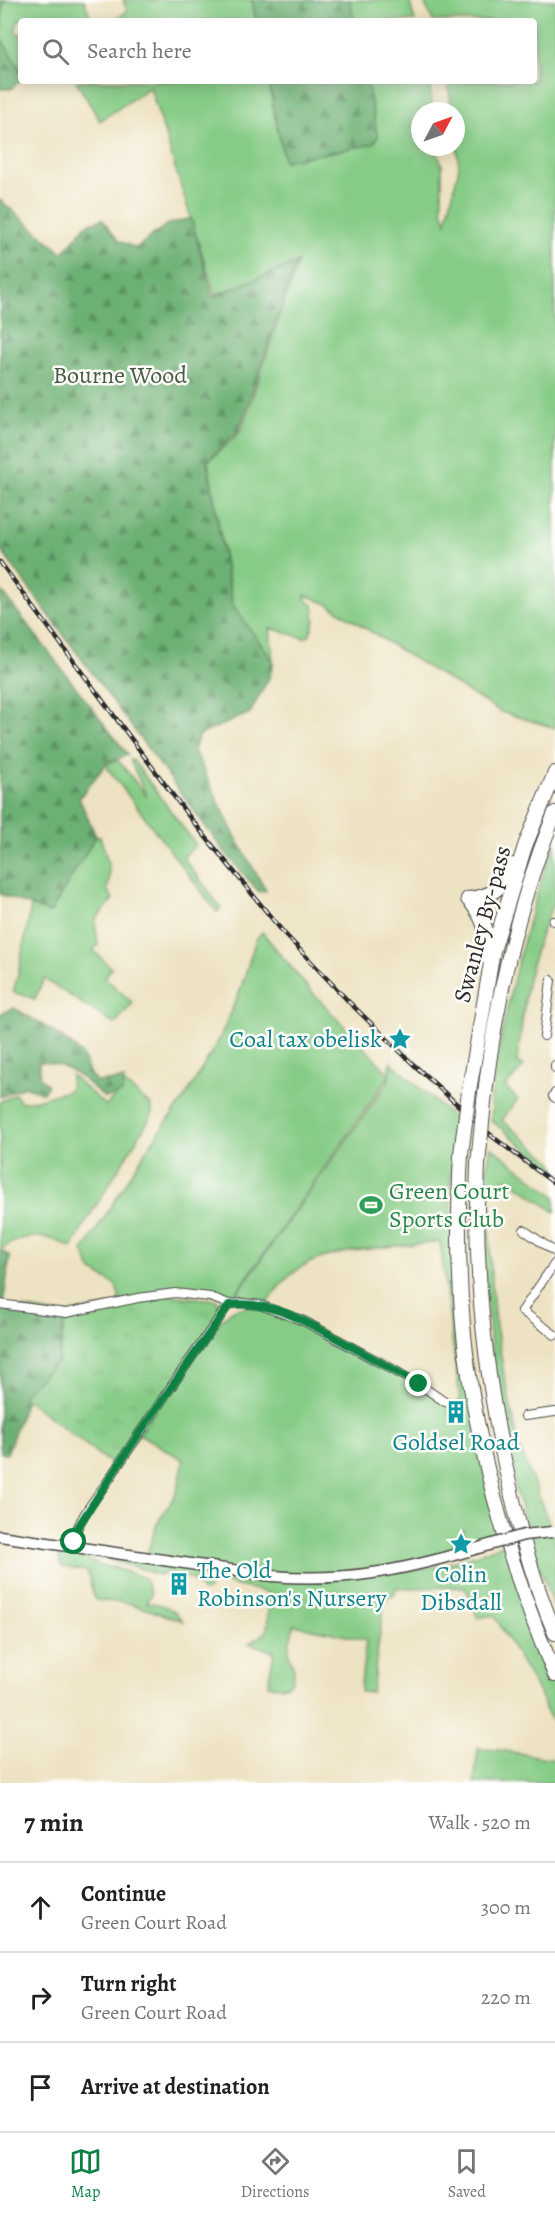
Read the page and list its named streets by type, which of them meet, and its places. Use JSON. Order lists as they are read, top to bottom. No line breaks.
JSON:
{"streets":{"highway":["Swanley By-pass"]},"parks":["Bourne Wood"],"places":{"place":["Coal tax obelisk","Colin Dibsdall"],"sports":["Green Court Sports Club"],"building":["Goldsel Road","The Old Robinson's Nursery"]},"north":"top right","page":{"search":"Search here","heading":["7 min","Walk · 520 m"],"list":[["Continue","Green Court Road","300 m"],["Turn right","Green Court Road","220 m"],"Arrive at destination"],"nav":["Map","Directions","Saved"]}}
